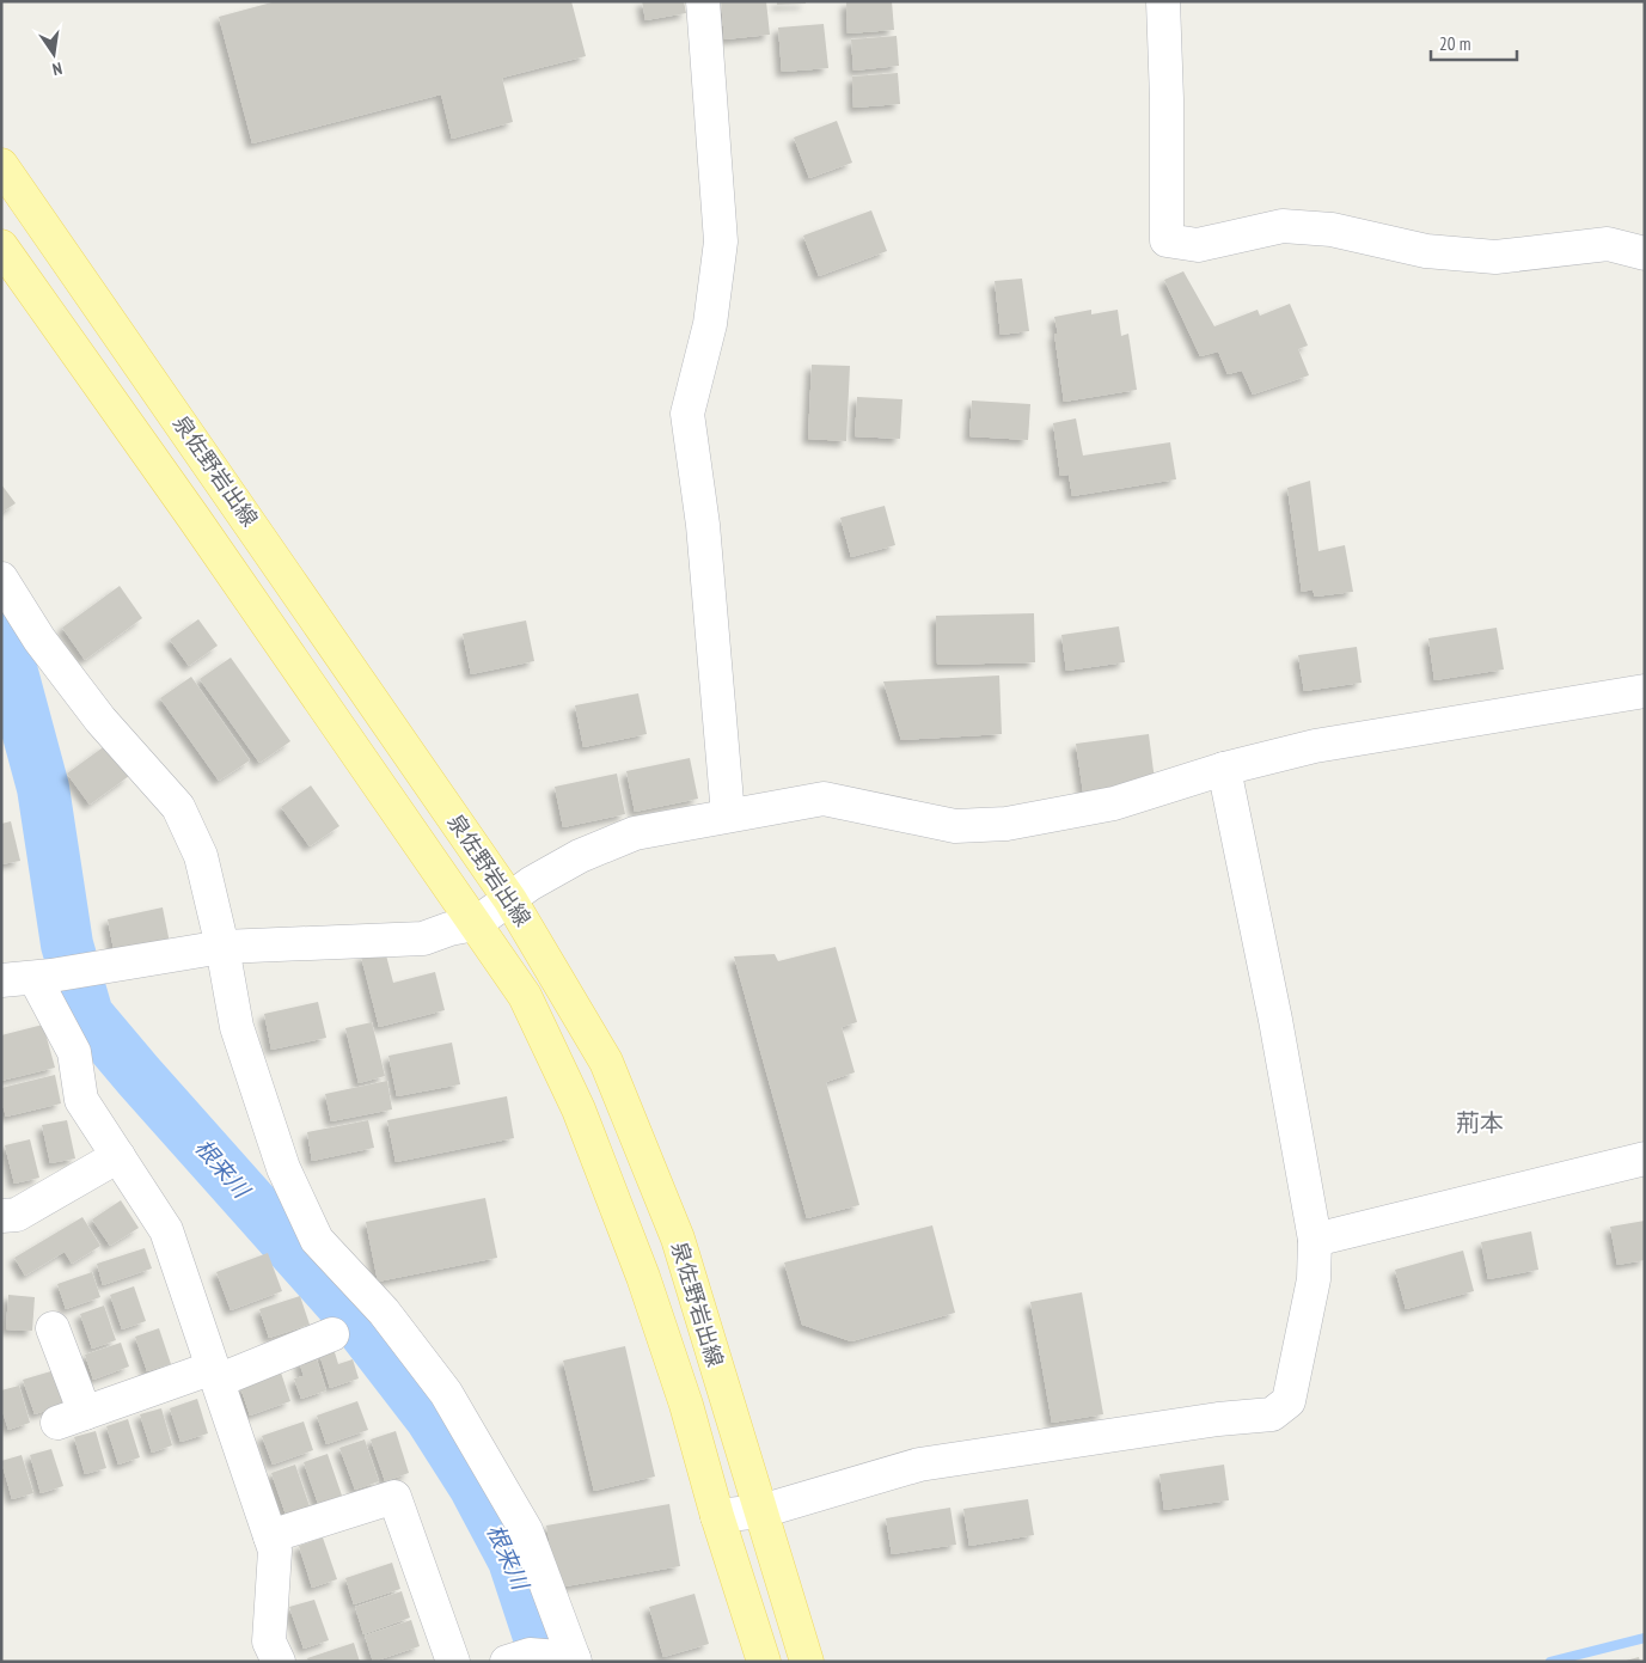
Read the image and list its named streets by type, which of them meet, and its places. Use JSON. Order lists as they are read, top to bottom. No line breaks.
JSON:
{"streets":{"main road":["泉佐野岩出線"]},"districts":["荊本"],"water":["根来川"],"scale_bar":"20 m","north":"bottom"}
